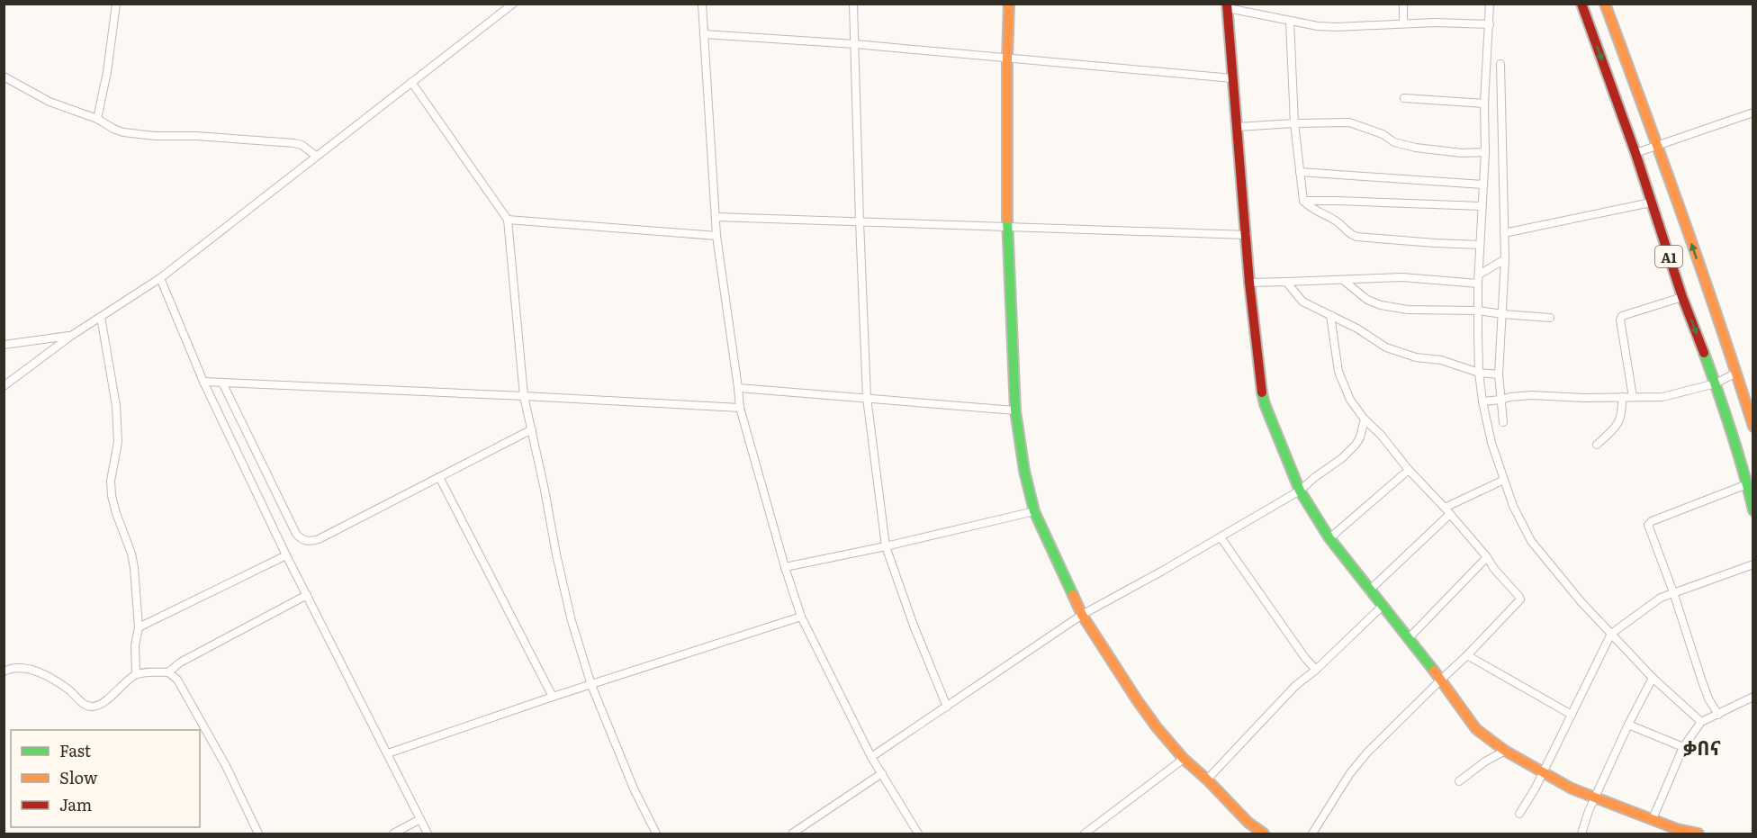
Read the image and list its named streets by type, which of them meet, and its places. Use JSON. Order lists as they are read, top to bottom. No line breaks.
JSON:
{"streets":{"street":["A1"]},"districts":["ቃበና"],"legend":["Fast","Slow","Jam"]}
